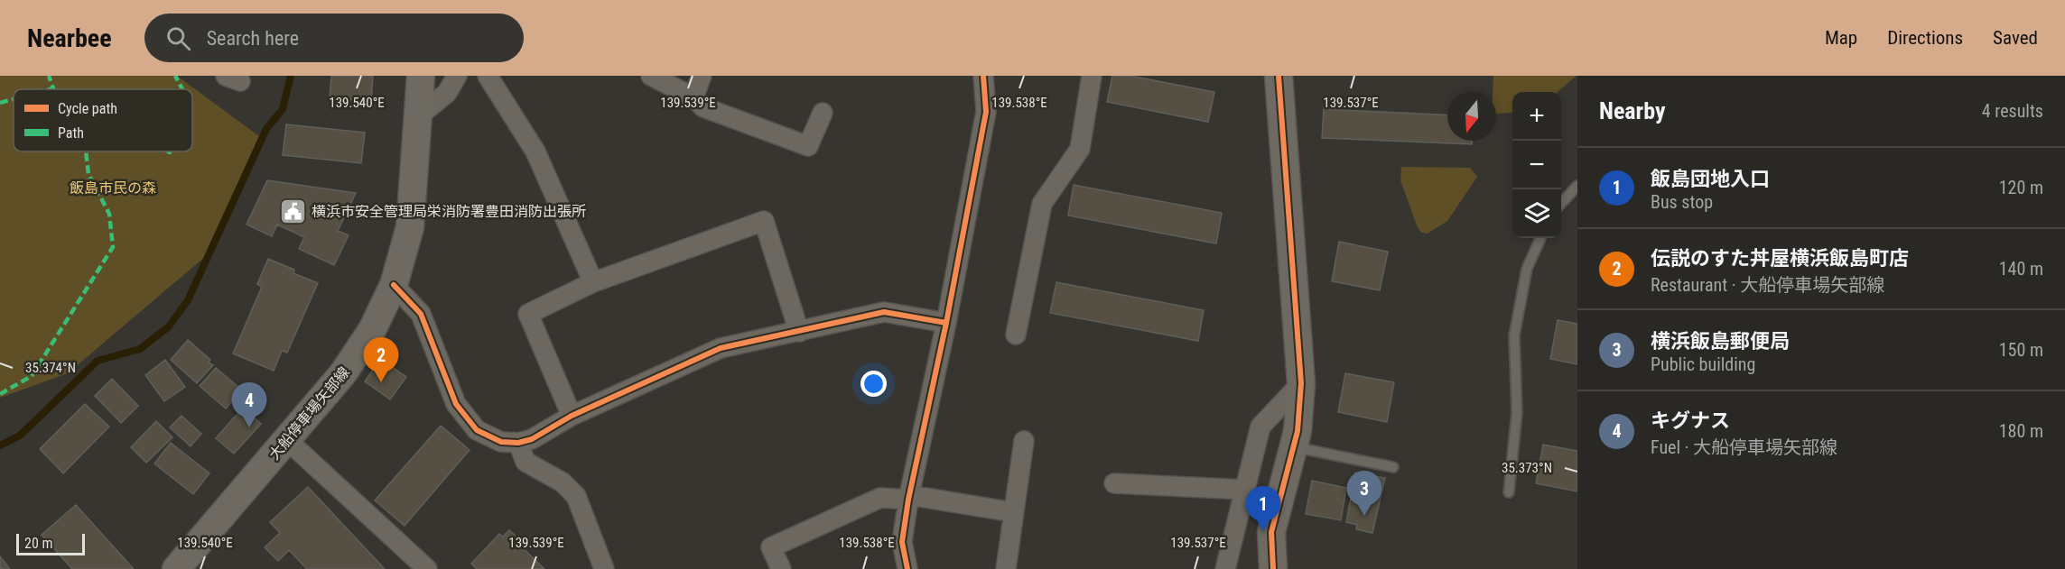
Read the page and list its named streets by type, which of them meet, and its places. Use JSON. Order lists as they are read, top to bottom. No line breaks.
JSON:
{"streets":{"main road":["大船停車場矢部線"]},"parks":["飯島市民の森"],"places":{"public building":["横浜市安全管理局栄消防署豊田消防出張所"]},"legend":["Cycle path","Path"],"scale_bar":"20 m","north":"bottom","page":{"header":"Nearbee","search":"Search here","nav":["Map","Directions","Saved"],"heading":["Nearby","4 results"],"map_buttons":["+","−"],"list":[{"mark":"1","name":"飯島団地入口","note":"Bus stop","value":"120 m"},{"mark":"2","name":"伝説のすた丼屋横浜飯島町店","note":"Restaurant · 大船停車場矢部線","value":"140 m"},{"mark":"3","name":"横浜飯島郵便局","note":"Public building","value":"150 m"},{"mark":"4","name":"キグナス","note":"Fuel · 大船停車場矢部線","value":"180 m"}],"pins":["2","4","3","1"],"scale":"20 m"},"coordinates":["139.540°E","139.539°E","139.538°E","139.537°E","35.374°N","35.373°N"]}
